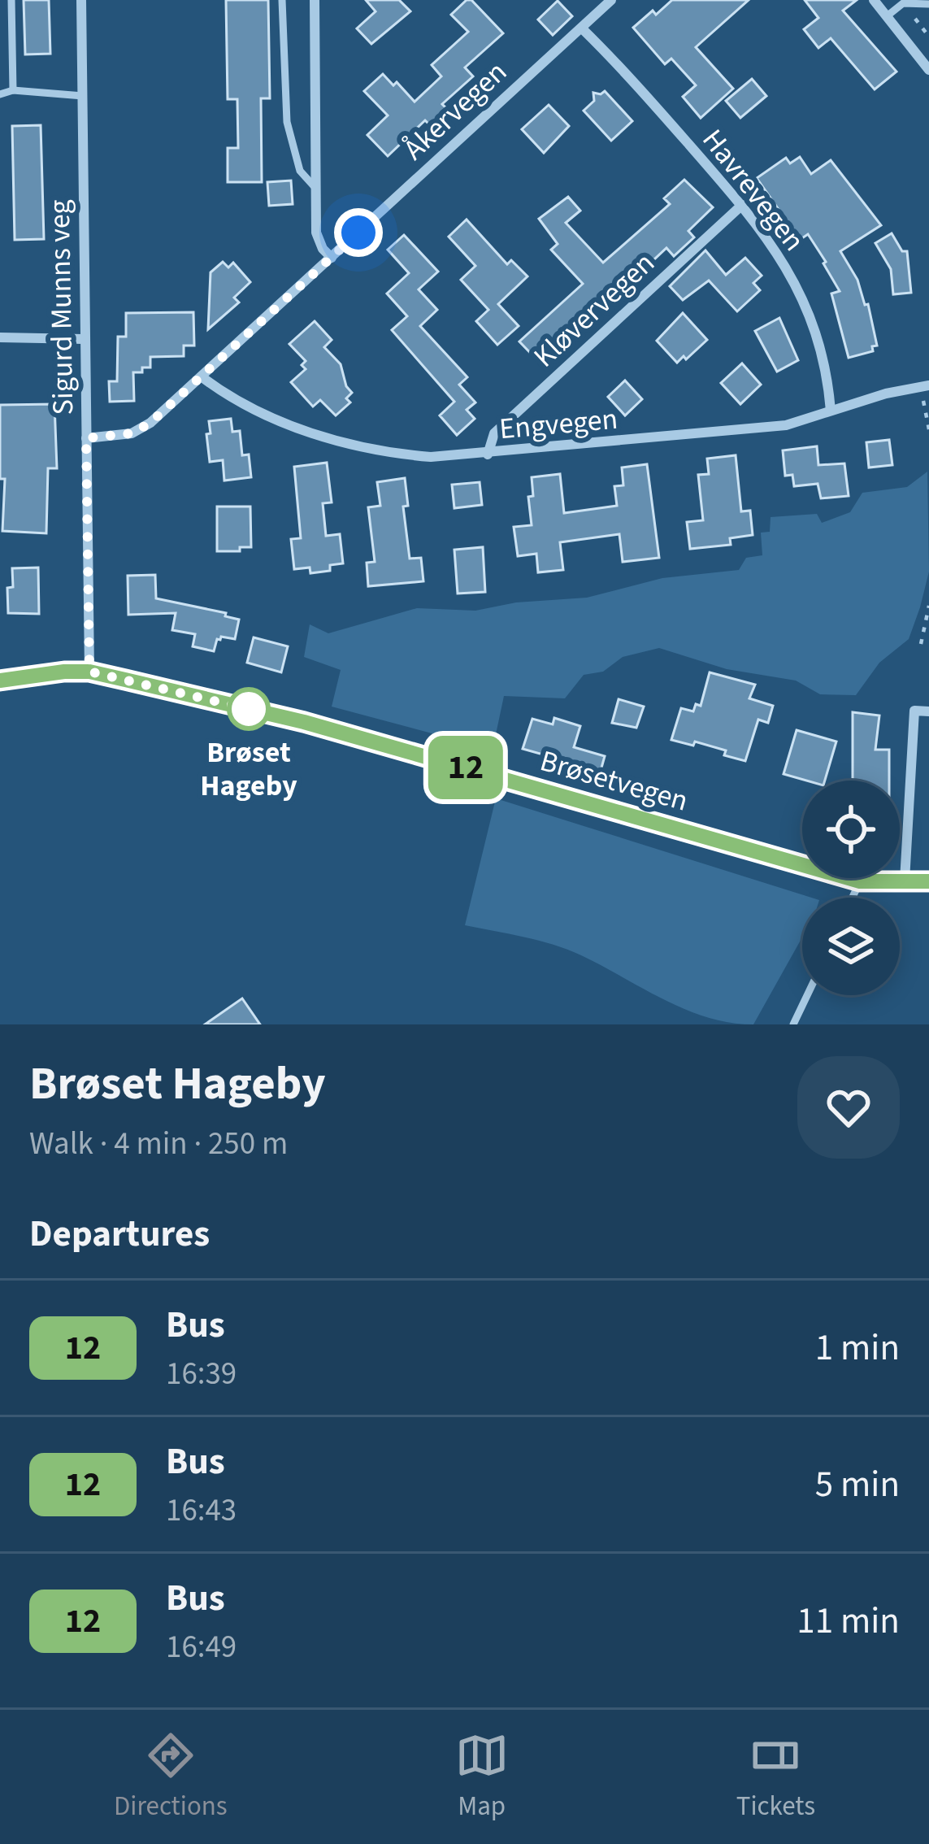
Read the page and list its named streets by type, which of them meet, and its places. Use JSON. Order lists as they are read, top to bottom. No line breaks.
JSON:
{"streets":{"street":["Åkervegen","Havrevegen","Sigurd Munns veg","Kløvervegen","Engvegen","Brøsetvegen"]},"crossings":[["Åkervegen","Havrevegen"],["Åkervegen","Sigurd Munns veg"],["Åkervegen","Engvegen"],["Havrevegen","Kløvervegen"],["Havrevegen","Engvegen"],["Sigurd Munns veg","Brøsetvegen"],["Kløvervegen","Engvegen"]],"places":["Brøset Hageby"],"lines":["bus line 12"],"page":{"on_map":"12","heading":[["Brøset Hageby","Walk · 4 min · 250 m"],"Departures"],"list":[{"mark":"12","name":"Bus","note":"16:39","value":"1 min"},{"mark":"12","name":"Bus","note":"16:43","value":"5 min"},{"mark":"12","name":"Bus","note":"16:49","value":"11 min"}],"tabs":["Directions","Map","Tickets"]}}
